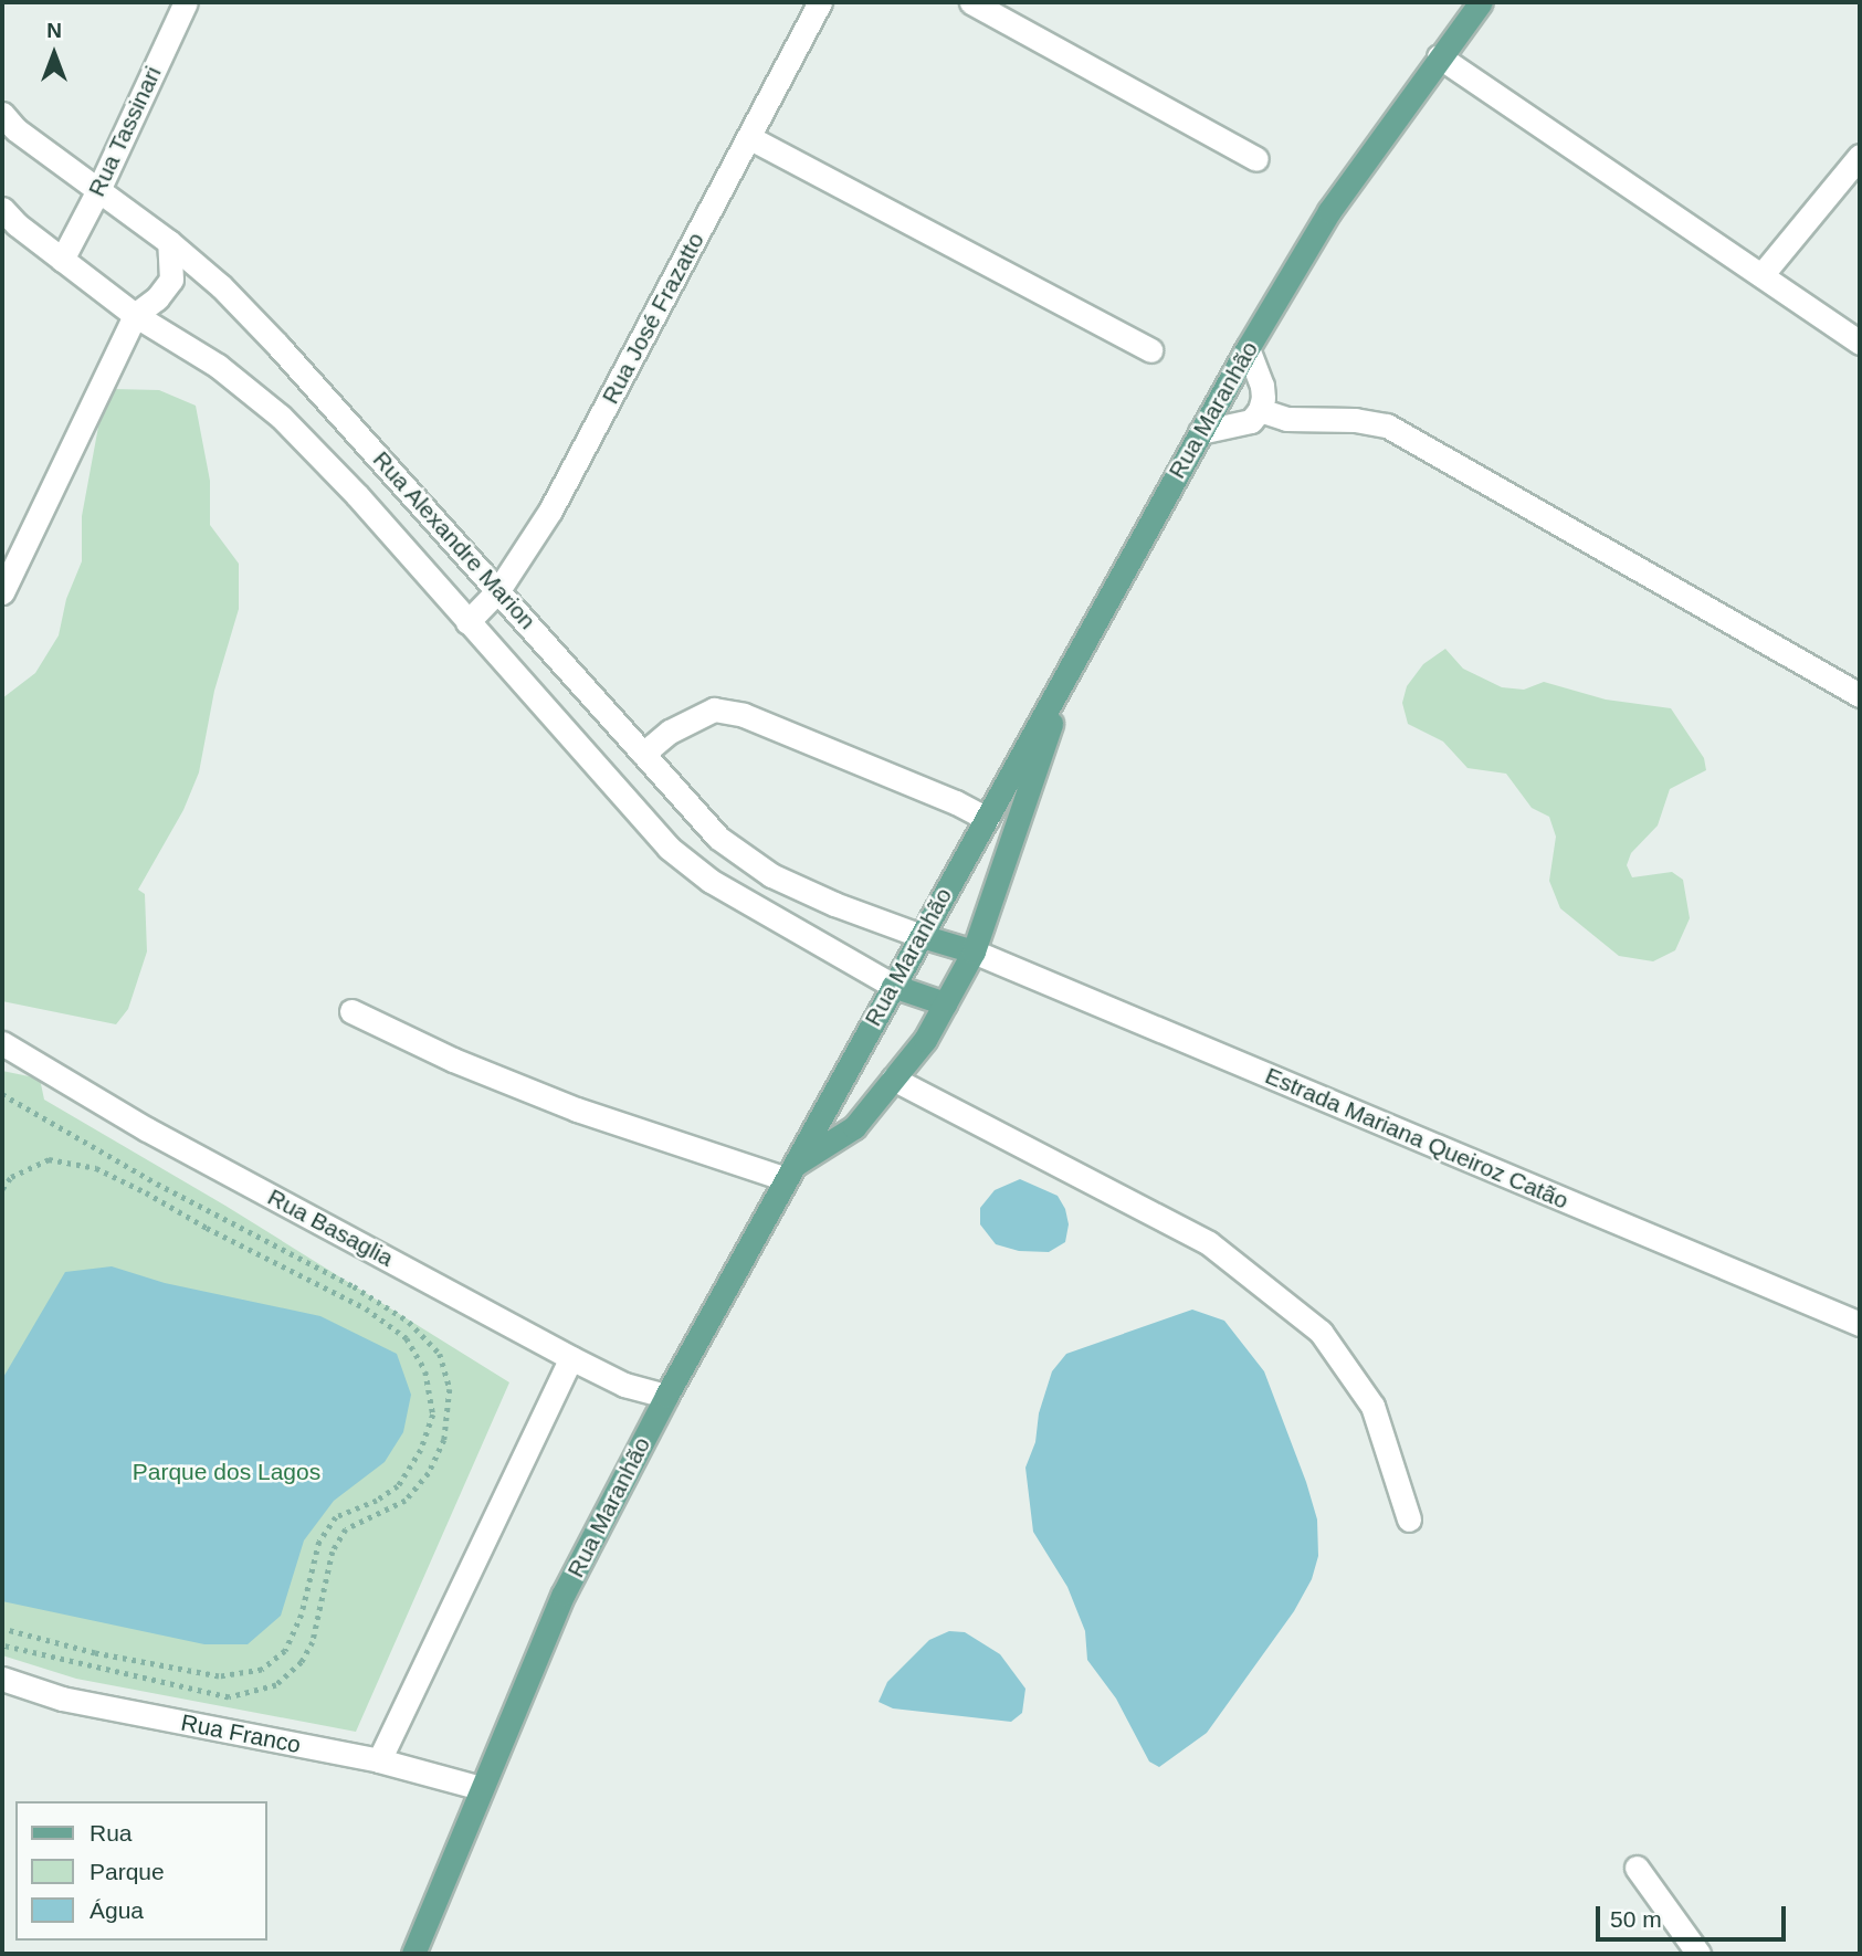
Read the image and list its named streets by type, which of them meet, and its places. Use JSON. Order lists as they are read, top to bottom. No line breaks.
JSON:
{"streets":{"main road":["Rua Maranhão"],"street":["Rua Tassinari","Rua José Frazatto","Rua Alexandre Marion","Estrada Mariana Queiroz Catão","Rua Basaglia","Rua Franco"]},"crossings":[["Rua Tassinari","Rua Alexandre Marion"],["Rua José Frazatto","Rua Alexandre Marion"],["Rua Maranhão","Rua Alexandre Marion"],["Rua Maranhão","Rua Basaglia"],["Rua Maranhão","Rua Franco"]],"parks":["Parque dos Lagos"],"legend":["Rua","Parque","Água"],"scale_bar":"50 m","north":"top"}
